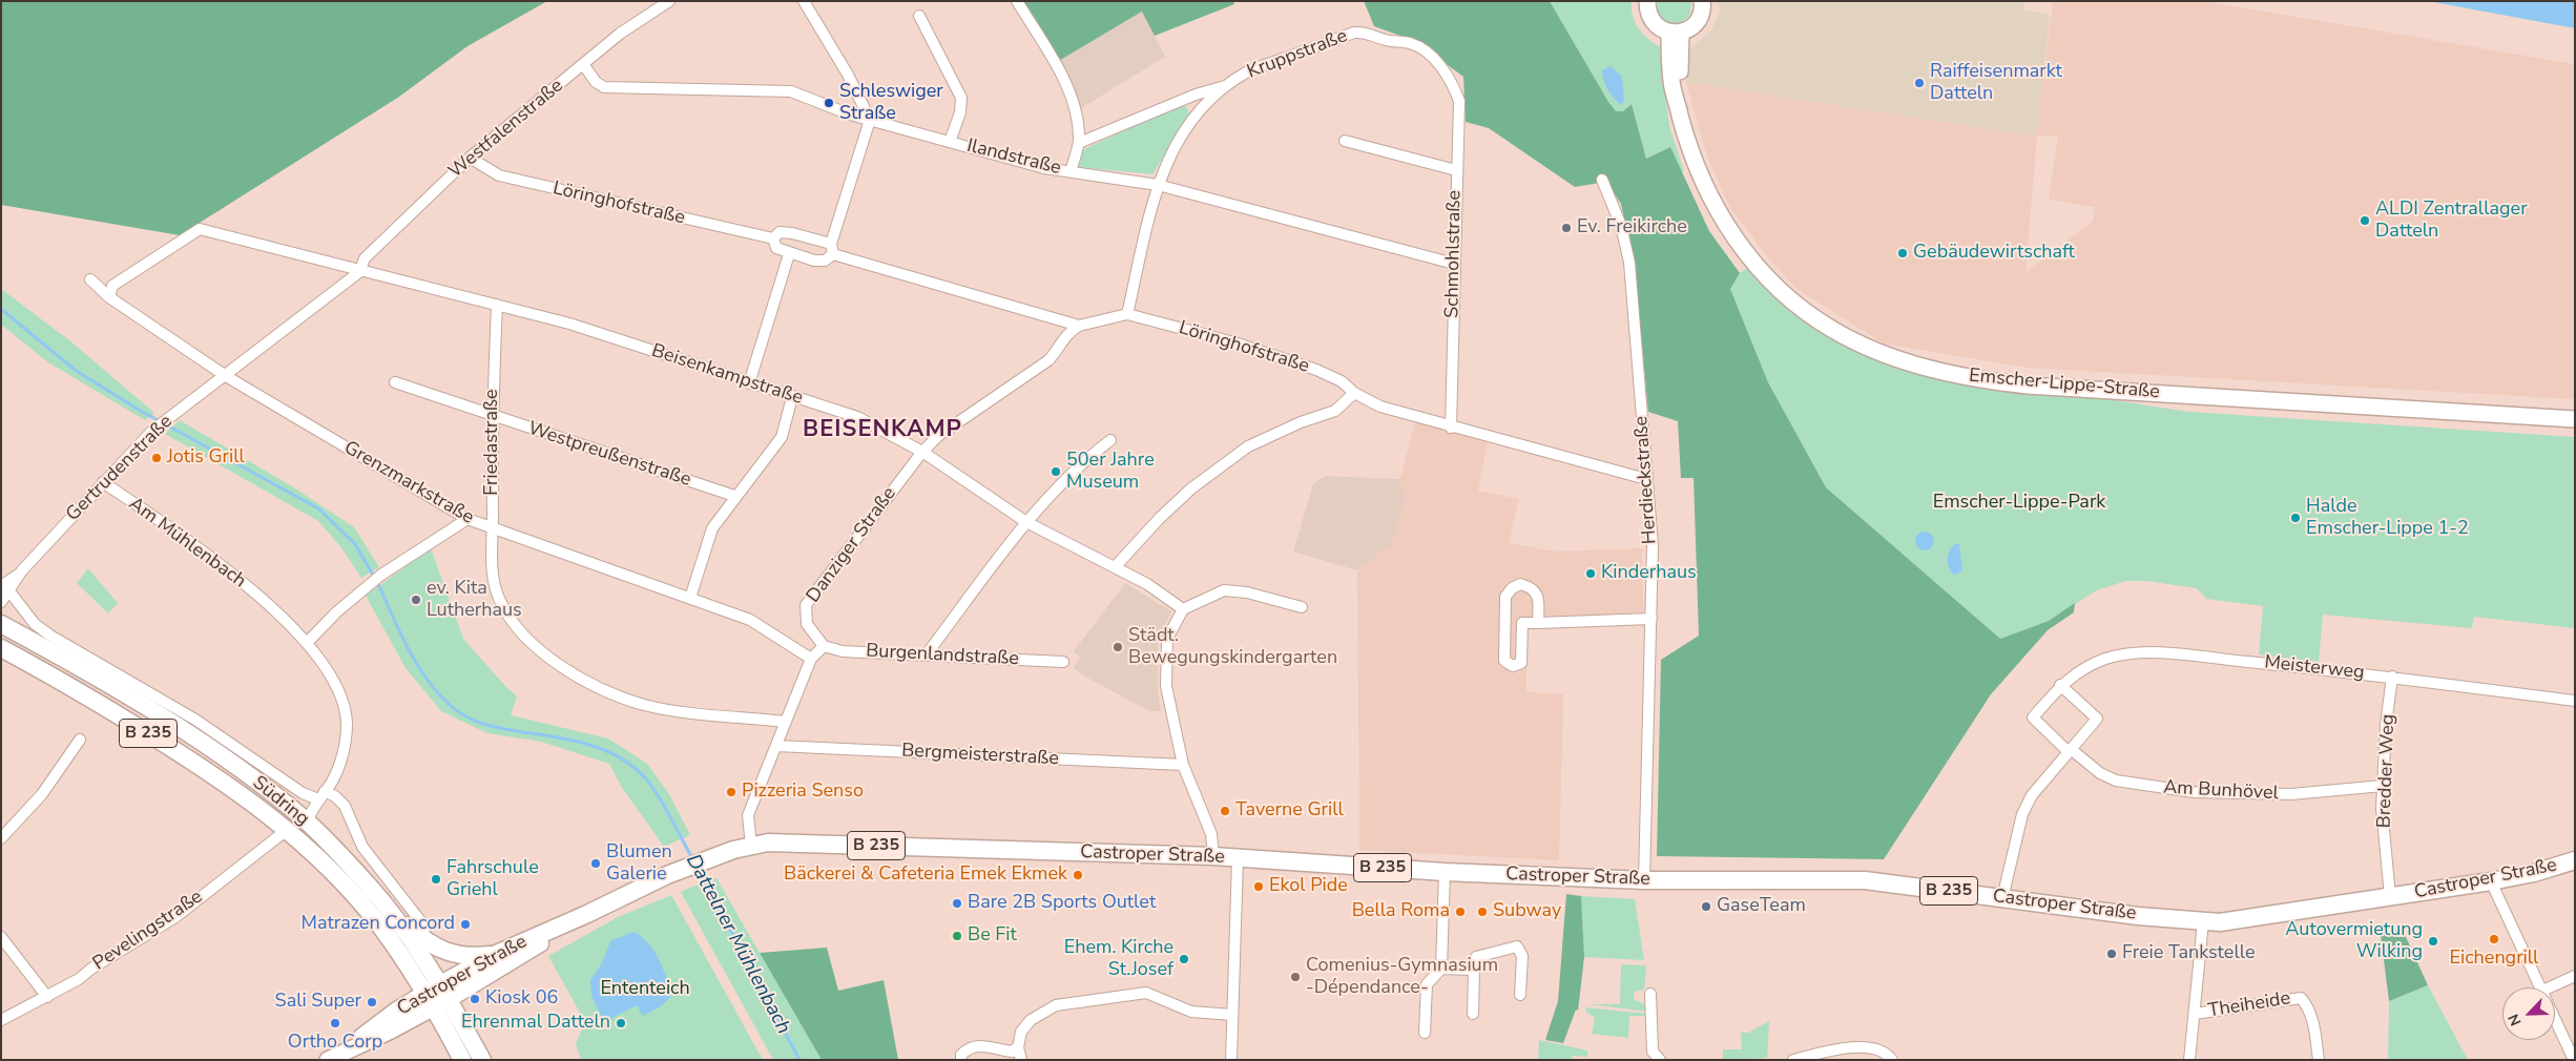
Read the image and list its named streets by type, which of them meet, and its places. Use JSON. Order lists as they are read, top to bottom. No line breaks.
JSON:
{"streets":{"main road":["B 235","Südring","Castroper Straße"],"street":["Kruppstraße","Westfalenstraße","Ilandstraße","Löringhofstraße","Schmohlstraße","Beisenkampstraße","Emscher-Lippe-Straße","Friedastraße","Westpreußenstraße","Gertrudenstraße","Herdieckstraße","Grenzmarkstraße","Am Mühlenbach","Danziger Straße","Burgenlandstraße","Meisterweg","Bergmeisterstraße","Bredder Weg","Am Bunhövel","Pevelingstraße","Theiheide"]},"crossings":[["Kruppstraße","Ilandstraße"],["Kruppstraße","Löringhofstraße"],["Kruppstraße","Schmohlstraße"],["Westfalenstraße","Ilandstraße"],["Westfalenstraße","Löringhofstraße"],["Westfalenstraße","Beisenkampstraße"],["Ilandstraße","Schmohlstraße"],["Löringhofstraße","Schmohlstraße"],["Löringhofstraße","Herdieckstraße"],["Löringhofstraße","Danziger Straße"],["Beisenkampstraße","Friedastraße"],["Beisenkampstraße","Grenzmarkstraße"],["Beisenkampstraße","Danziger Straße"],["Friedastraße","Westpreußenstraße"],["Friedastraße","Grenzmarkstraße"],["Gertrudenstraße","Grenzmarkstraße"],["Gertrudenstraße","Am Mühlenbach"],["Gertrudenstraße","Südring"],["Herdieckstraße","Castroper Straße"],["Am Mühlenbach","Südring"],["Danziger Straße","Burgenlandstraße"],["Meisterweg","Bredder Weg"],["Meisterweg","Am Bunhövel"],["B 235","Südring"],["B 235","Castroper Straße"],["Bredder Weg","Am Bunhövel"],["Bredder Weg","Castroper Straße"],["Südring","Castroper Straße"],["Südring","Pevelingstraße"]],"districts":["BEISENKAMP"],"water":["Dattelner Mühlenbach"],"parks":["Emscher-Lippe-Park","Ententeich"],"places":["Raiffeisenmarkt Datteln","Schleswiger Straße","ALDI Zentrallager Datteln","Ev. Freikirche","Gebäudewirtschaft","Jotis Grill","50er Jahre Museum","Halde Emscher-Lippe 1-2","Kinderhaus","ev. Kita Lutherhaus","Städt. Bewegungskindergarten","Pizzeria Senso","Taverne Grill","Blumen Galerie","Bäckerei & Cafeteria Emek Ekmek","Fahrschule Griehl","Ekol Pide","Bare 2B Sports Outlet","GaseTeam","Bella Roma","Subway","Matrazen Concord","Be Fit","Eichengrill","Autovermietung Wilking","Freie Tankstelle","Ehem. Kirche St.Josef","Comenius-Gymnasium -Dépendance-","Kiosk 06","Sali Super","Ortho Corp","Ehrenmal Datteln"],"north":"bottom left"}
